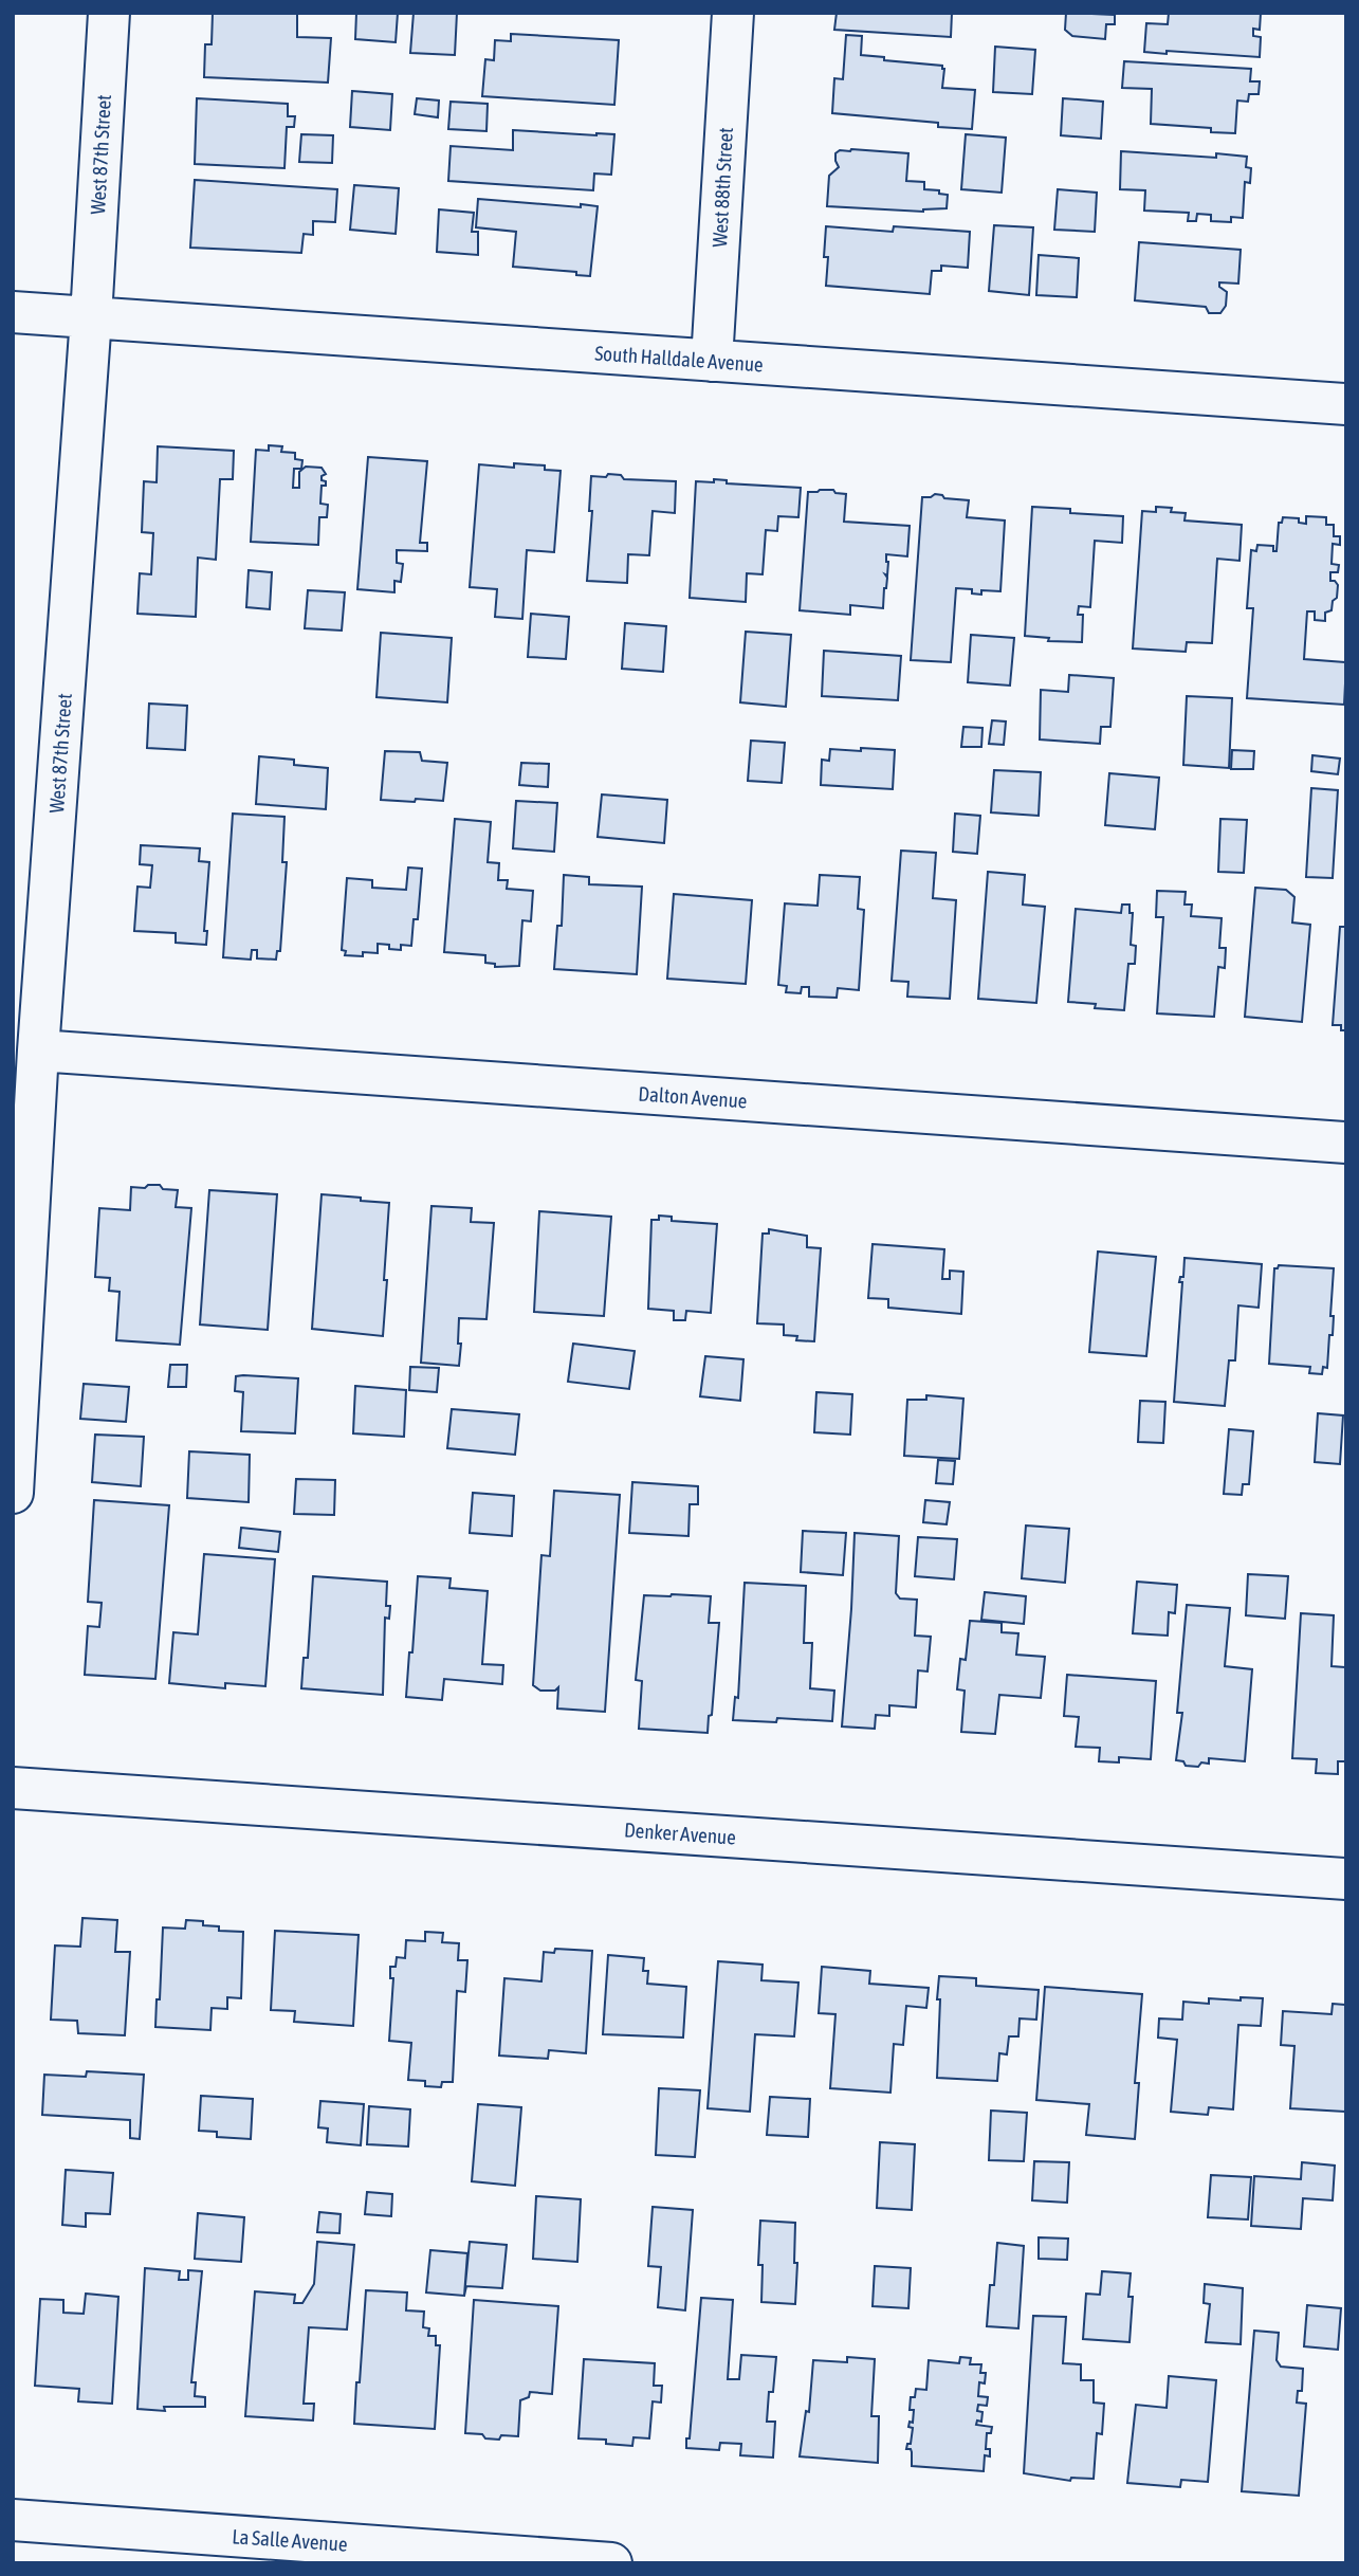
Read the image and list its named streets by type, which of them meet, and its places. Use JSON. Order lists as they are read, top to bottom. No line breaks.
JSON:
{"streets":{"street":["West 87th Street","West 88th Street","South Halldale Avenue","Dalton Avenue","Denker Avenue","La Salle Avenue"]},"crossings":[["West 87th Street","South Halldale Avenue"],["West 87th Street","Dalton Avenue"],["West 88th Street","South Halldale Avenue"]]}
